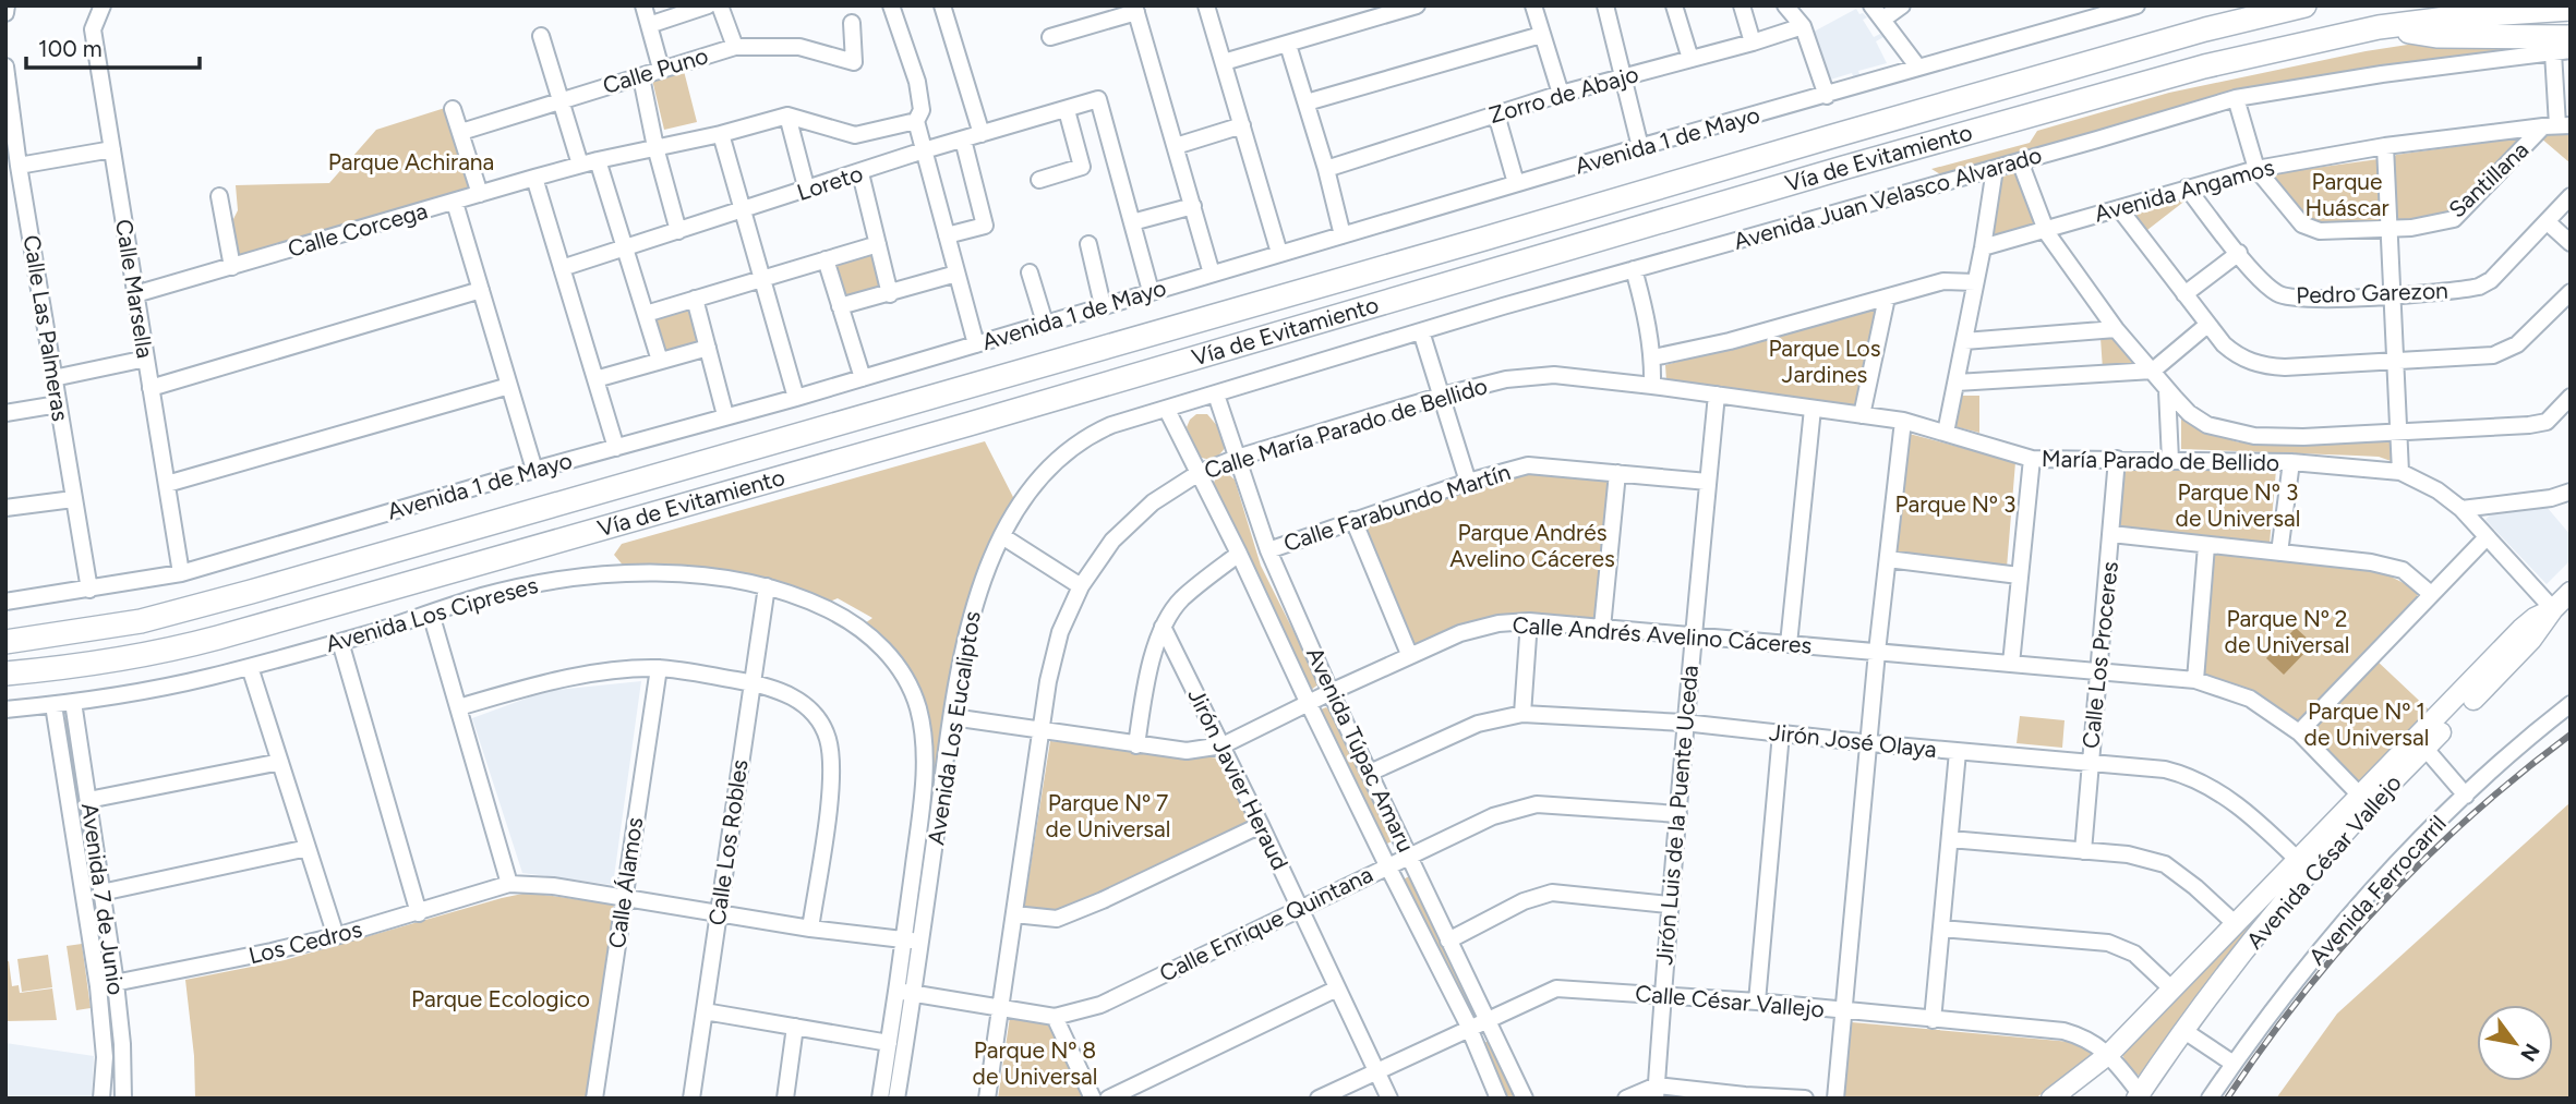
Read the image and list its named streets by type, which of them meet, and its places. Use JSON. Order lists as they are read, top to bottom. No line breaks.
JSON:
{"streets":{"highway":["Vía de Evitamiento"],"main road":["Avenida César Vallejo"],"street":["Calle Puno","Zorro de Abajo","Avenida 1 de Mayo","Santillana","Loreto","Avenida Angamos","Avenida Juan Velasco Alvarado","Calle Corcega","Calle Marsella","Pedro Garezon","Calle Las Palmeras","Calle María Parado de Bellido","María Parado de Bellido","Calle Farabundo Martín","Avenida Los Cipreses","Calle Andrés Avelino Cáceres","Calle Los Proceres","Avenida Los Eucaliptos","Jirón José Olaya","Avenida Túpac Amaru","Jirón Javier Heraud","Jirón Luis de la Puente Uceda","Calle Los Robles","Calle Álamos","Avenida Ferrocarril","Avenida 7 de Junio","Calle Enrique Quintana","Los Cedros","Calle César Vallejo"]},"crossings":[["Avenida 1 de Mayo","Calle Marsella"],["Avenida 1 de Mayo","Calle Las Palmeras"],["Santillana","Avenida Angamos"],["Santillana","Avenida Juan Velasco Alvarado"],["Avenida Angamos","Pedro Garezon"],["Avenida Juan Velasco Alvarado","Avenida Los Eucaliptos"],["Avenida Juan Velasco Alvarado","Avenida Túpac Amaru"],["Calle Corcega","Calle Marsella"],["Calle María Parado de Bellido","María Parado de Bellido"],["Calle María Parado de Bellido","Calle Andrés Avelino Cáceres"],["Calle María Parado de Bellido","Avenida Túpac Amaru"],["Calle María Parado de Bellido","Jirón Luis de la Puente Uceda"],["Calle María Parado de Bellido","Calle Enrique Quintana"],["María Parado de Bellido","Calle Los Proceres"],["María Parado de Bellido","Avenida César Vallejo"],["Calle Farabundo Martín","Avenida Túpac Amaru"],["Calle Farabundo Martín","Jirón Luis de la Puente Uceda"],["Avenida Los Cipreses","Avenida Los Eucaliptos"],["Avenida Los Cipreses","Calle Los Robles"],["Avenida Los Cipreses","Avenida 7 de Junio"],["Calle Andrés Avelino Cáceres","Calle Los Proceres"],["Calle Andrés Avelino Cáceres","Avenida Los Eucaliptos"],["Calle Andrés Avelino Cáceres","Avenida Túpac Amaru"],["Calle Andrés Avelino Cáceres","Jirón Javier Heraud"],["Calle Andrés Avelino Cáceres","Jirón Luis de la Puente Uceda"],["Calle Andrés Avelino Cáceres","Avenida César Vallejo"],["Calle Los Proceres","Jirón José Olaya"],["Avenida Los Eucaliptos","Avenida Túpac Amaru"],["Avenida Los Eucaliptos","Calle Enrique Quintana"],["Jirón José Olaya","Avenida Túpac Amaru"],["Jirón José Olaya","Jirón Luis de la Puente Uceda"],["Jirón José Olaya","Avenida César Vallejo"],["Avenida Túpac Amaru","Calle Enrique Quintana"],["Avenida Túpac Amaru","Calle César Vallejo"],["Jirón Javier Heraud","Calle Enrique Quintana"],["Jirón Javier Heraud","Calle César Vallejo"],["Jirón Luis de la Puente Uceda","Calle Enrique Quintana"],["Jirón Luis de la Puente Uceda","Calle César Vallejo"],["Avenida César Vallejo","Calle César Vallejo"],["Avenida 7 de Junio","Los Cedros"]],"parks":["Parque Achirana","Parque Huáscar","Parque Los Jardines","Parque Nº 3 de Universal","Parque Nº 3","Parque Andrés Avelino Cáceres","Parque Nº 2 de Universal","Parque Nº 1 de Universal","Parque Nº 7 de Universal","Parque Ecologico","Parque Nº 8 de Universal"],"scale_bar":"100 m","north":"bottom right"}
